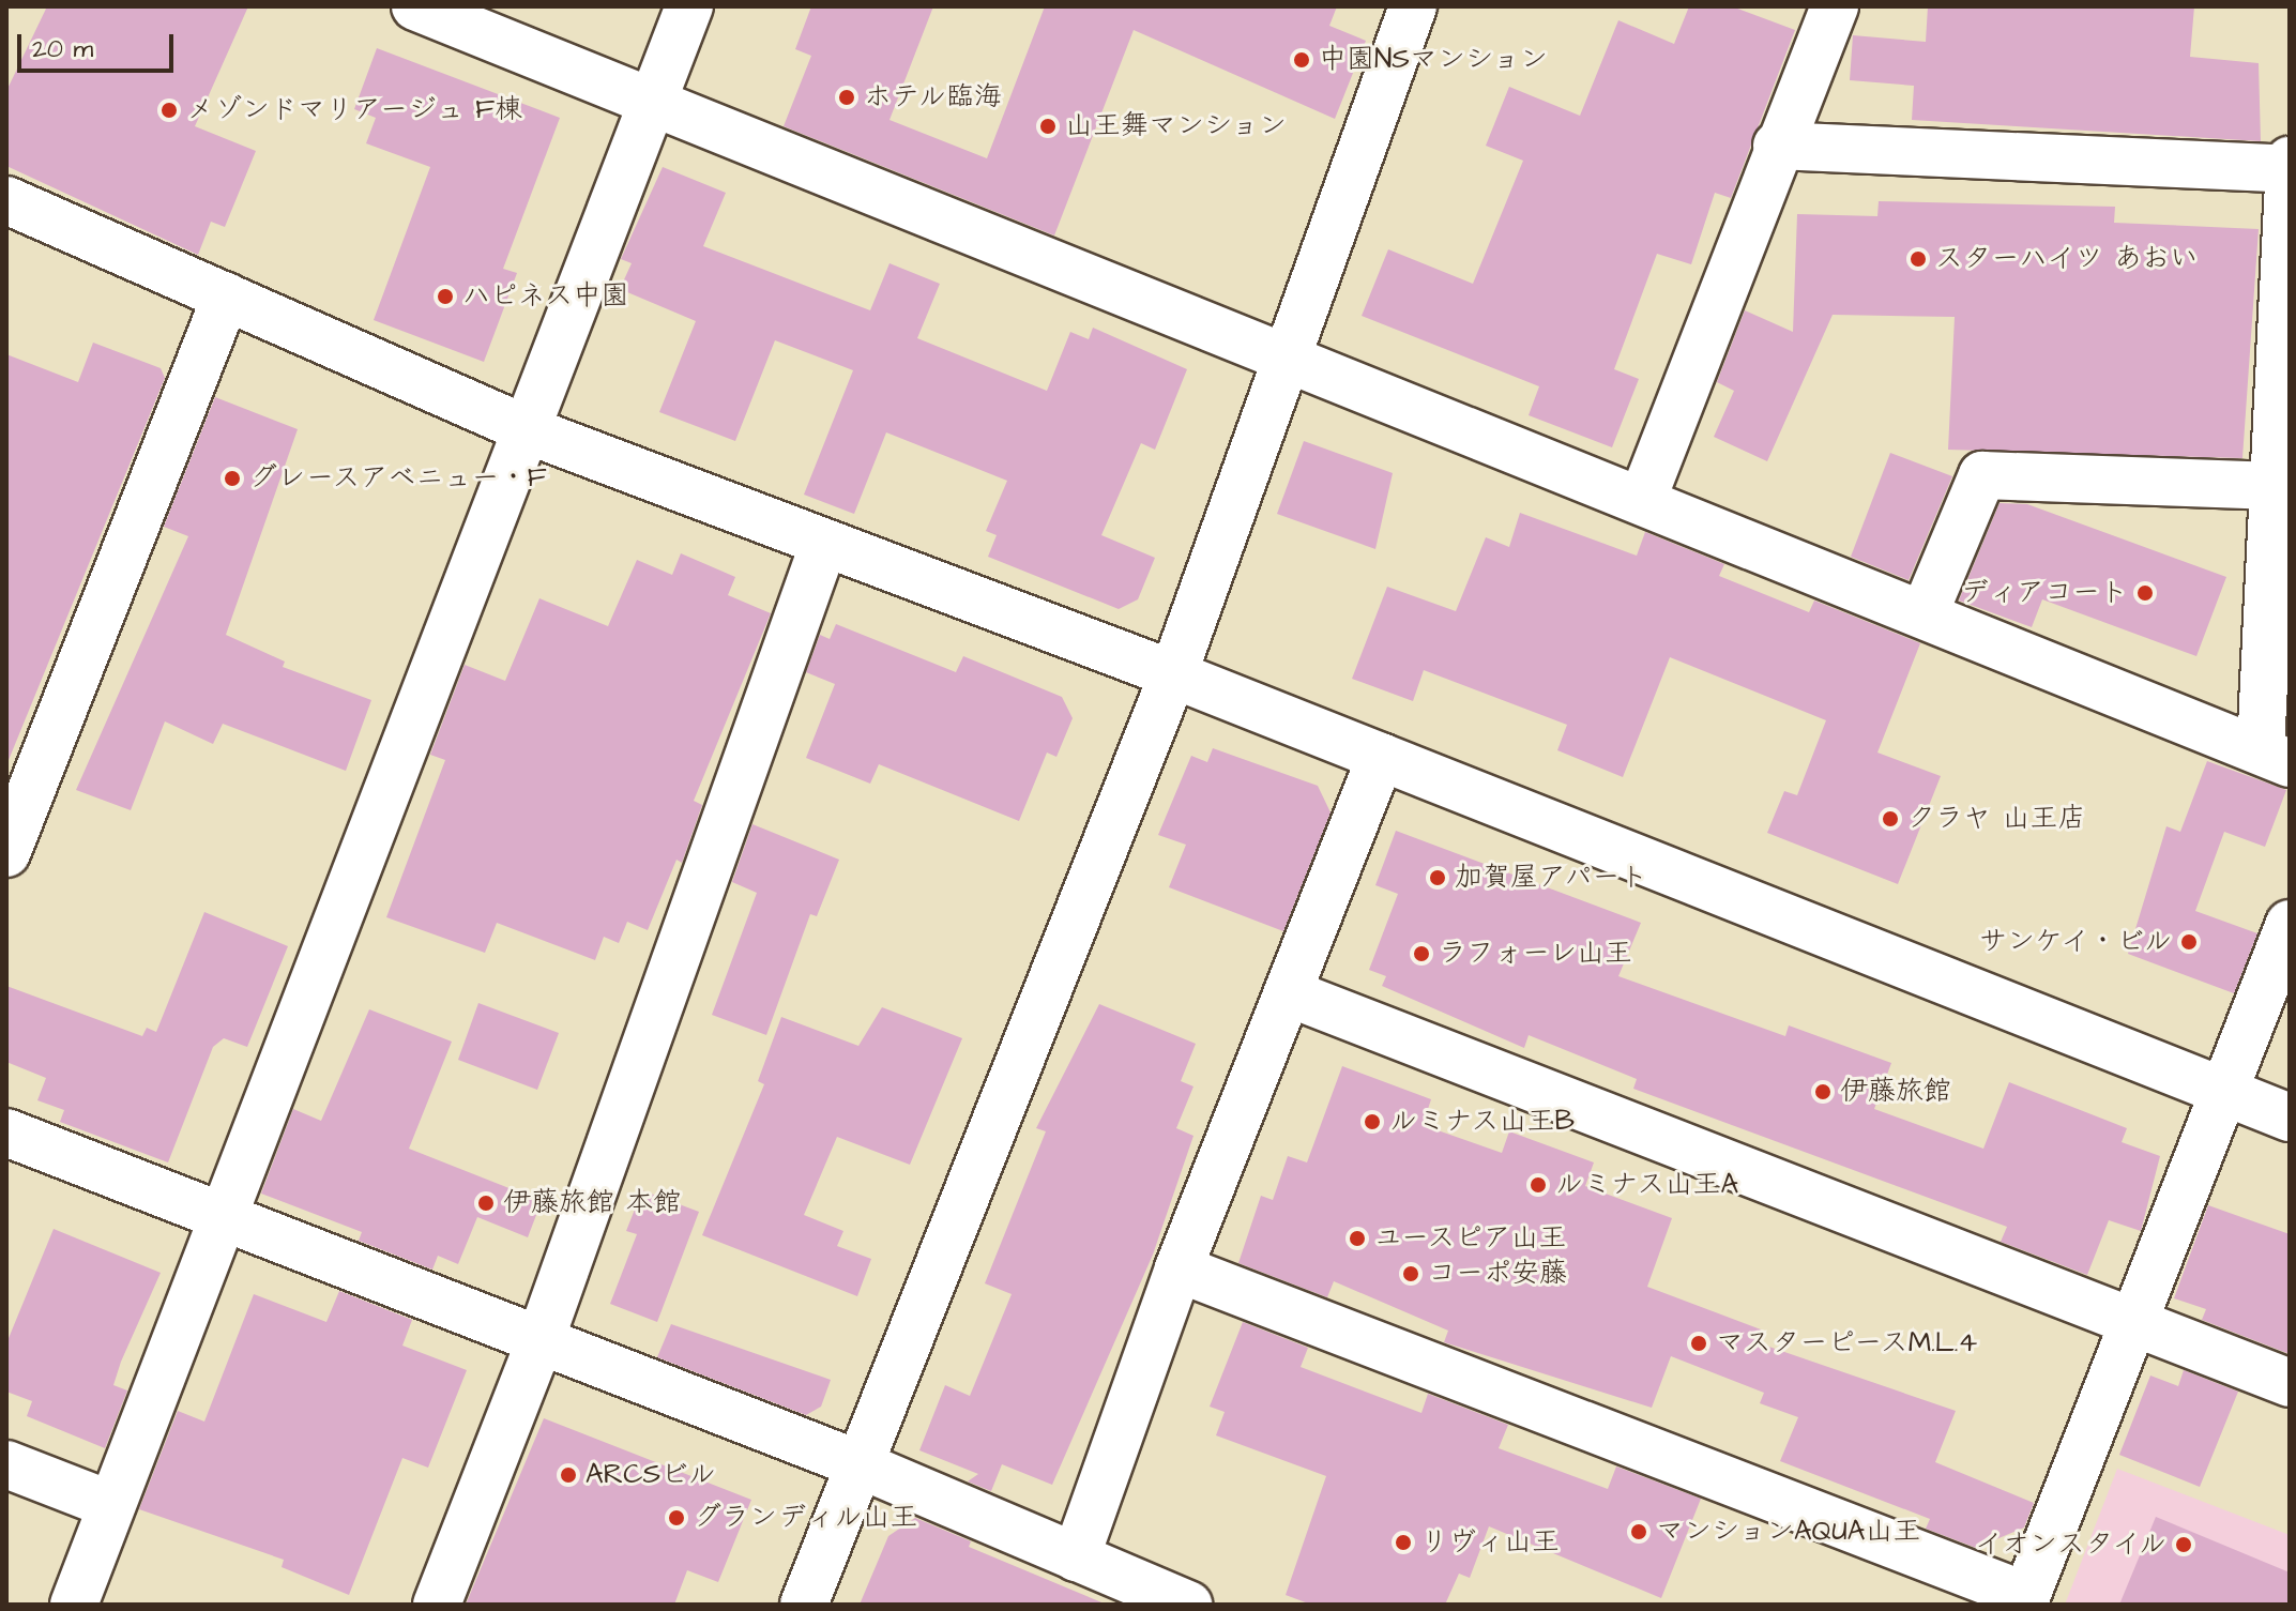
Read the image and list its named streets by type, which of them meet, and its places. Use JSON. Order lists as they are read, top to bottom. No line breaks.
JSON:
{"places":["中園NSマンション","ホテル臨海","メゾンドマリアージュ F棟","山王舞マンション","スターハイツ あおい","ハピネス中園","グレースアベニュー・F","ディアコート","クラヤ 山王店","加賀屋アパート","サンケイ・ビル","ラフォーレ山王","伊藤旅館","ルミナス山王B","ルミナス山王A","伊藤旅館 本館","ユースピア山王","コーポ安藤","マスターピースM.L.4","ARCSビル","グランディル山王","マンションAQUA山王","リヴィ山王","イオンスタイル"],"scale_bar":"20 m"}
